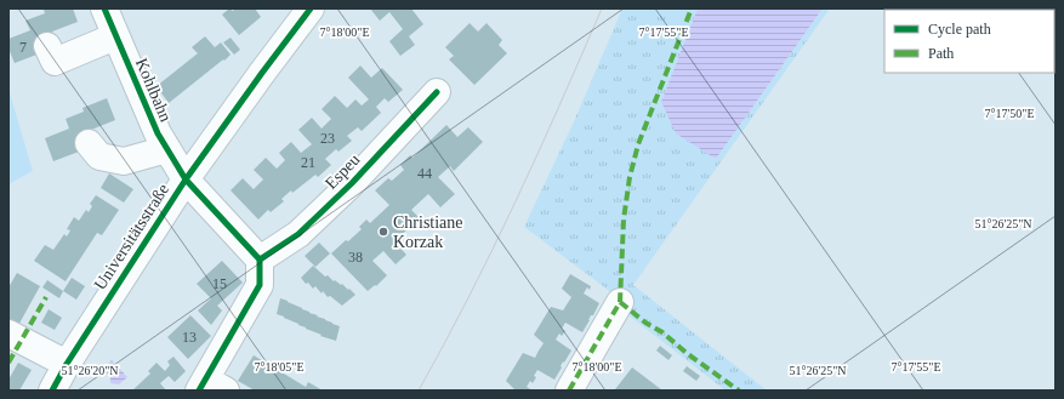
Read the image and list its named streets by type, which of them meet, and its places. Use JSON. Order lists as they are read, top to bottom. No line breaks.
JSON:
{"streets":{"street":["Kohlbahn","Espeu","Universitätsstraße"]},"crossings":[["Kohlbahn","Universitätsstraße"]],"places":["Christiane Korzak"],"house_numbers":["7","23","21","44","38","15","13"],"legend":["Cycle path","Path"],"coordinates":["7°18'00\"E","7°17'55\"E","7°17'50\"E","51°26'25\"N","7°18'05\"E","51°26'20\"N"]}
